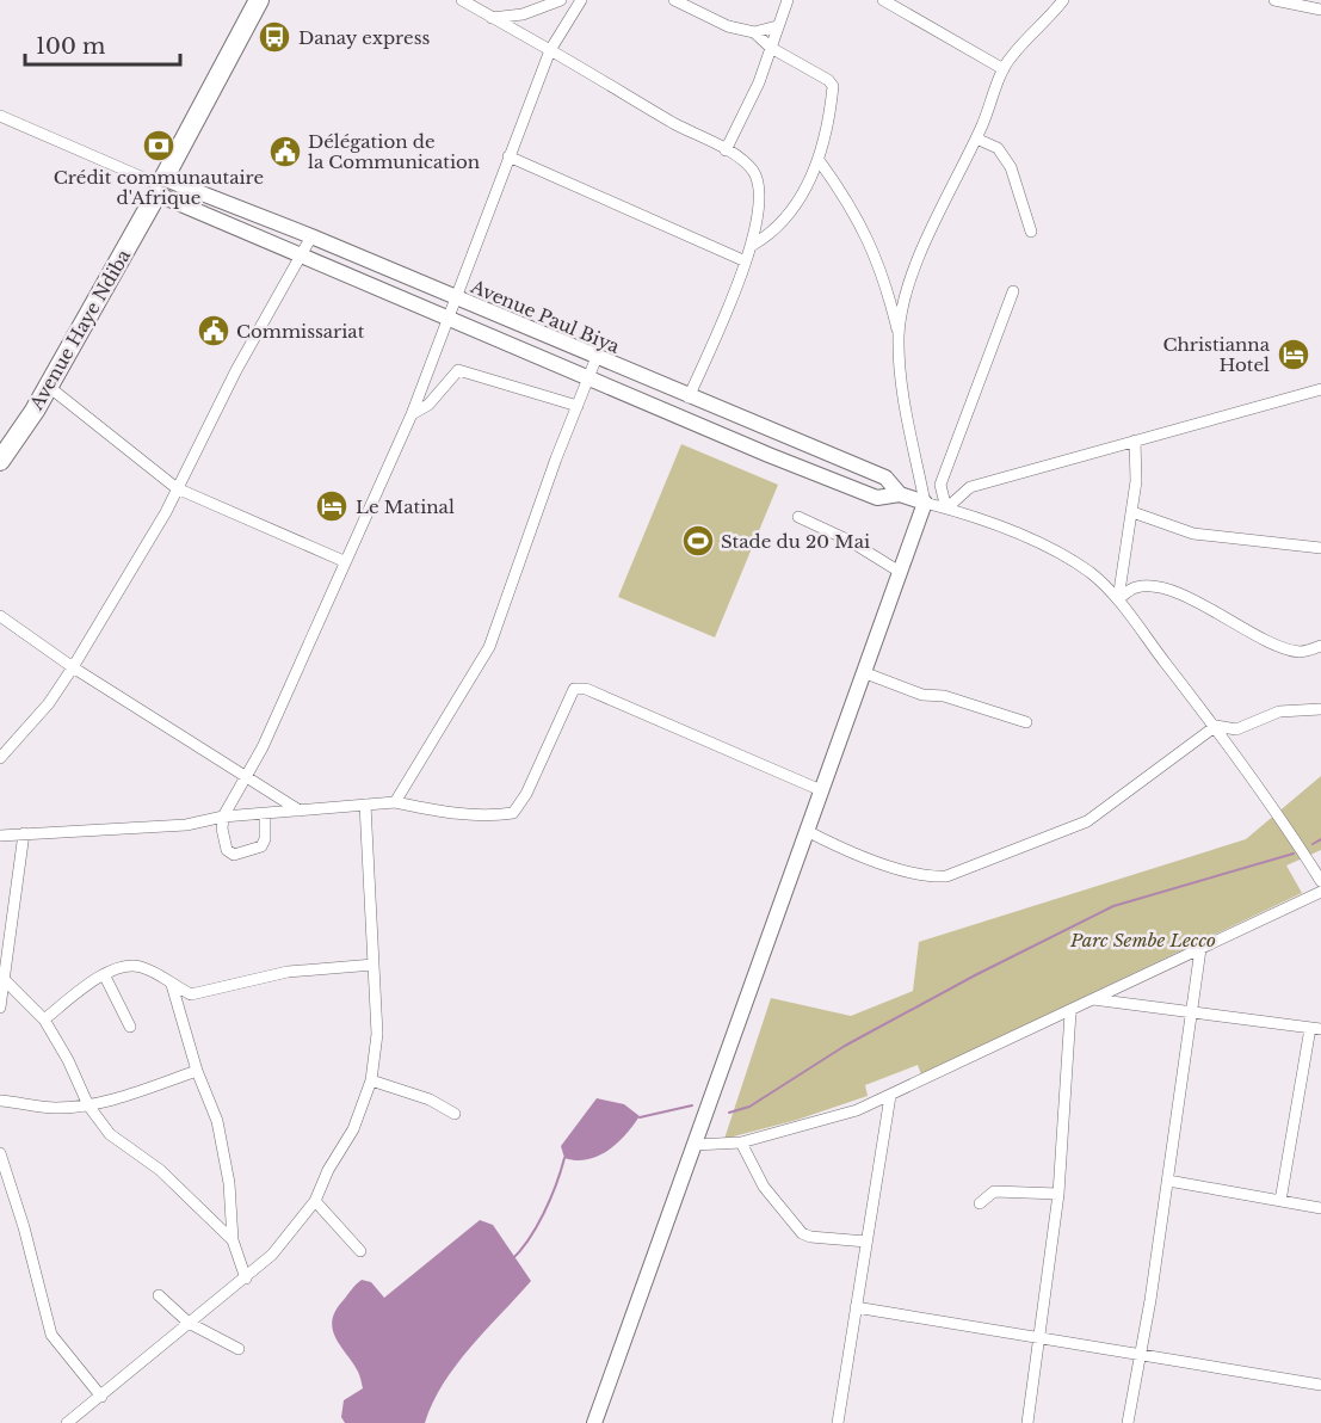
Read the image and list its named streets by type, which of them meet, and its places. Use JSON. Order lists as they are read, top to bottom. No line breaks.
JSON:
{"streets":{"highway":["Avenue Haye Ndiba"],"street":["Avenue Paul Biya"]},"crossings":[["Avenue Paul Biya","Avenue Haye Ndiba"]],"parks":["Parc Sembe Lecco"],"places":{"bus stop":["Danay express"],"bank":["Crédit communautaire d'Afrique"],"public building":["Délégation de la Communication","Commissariat"],"hotel":["Christianna Hotel","Le Matinal"],"sports":["Stade du 20 Mai"]},"scale_bar":"100 m"}
